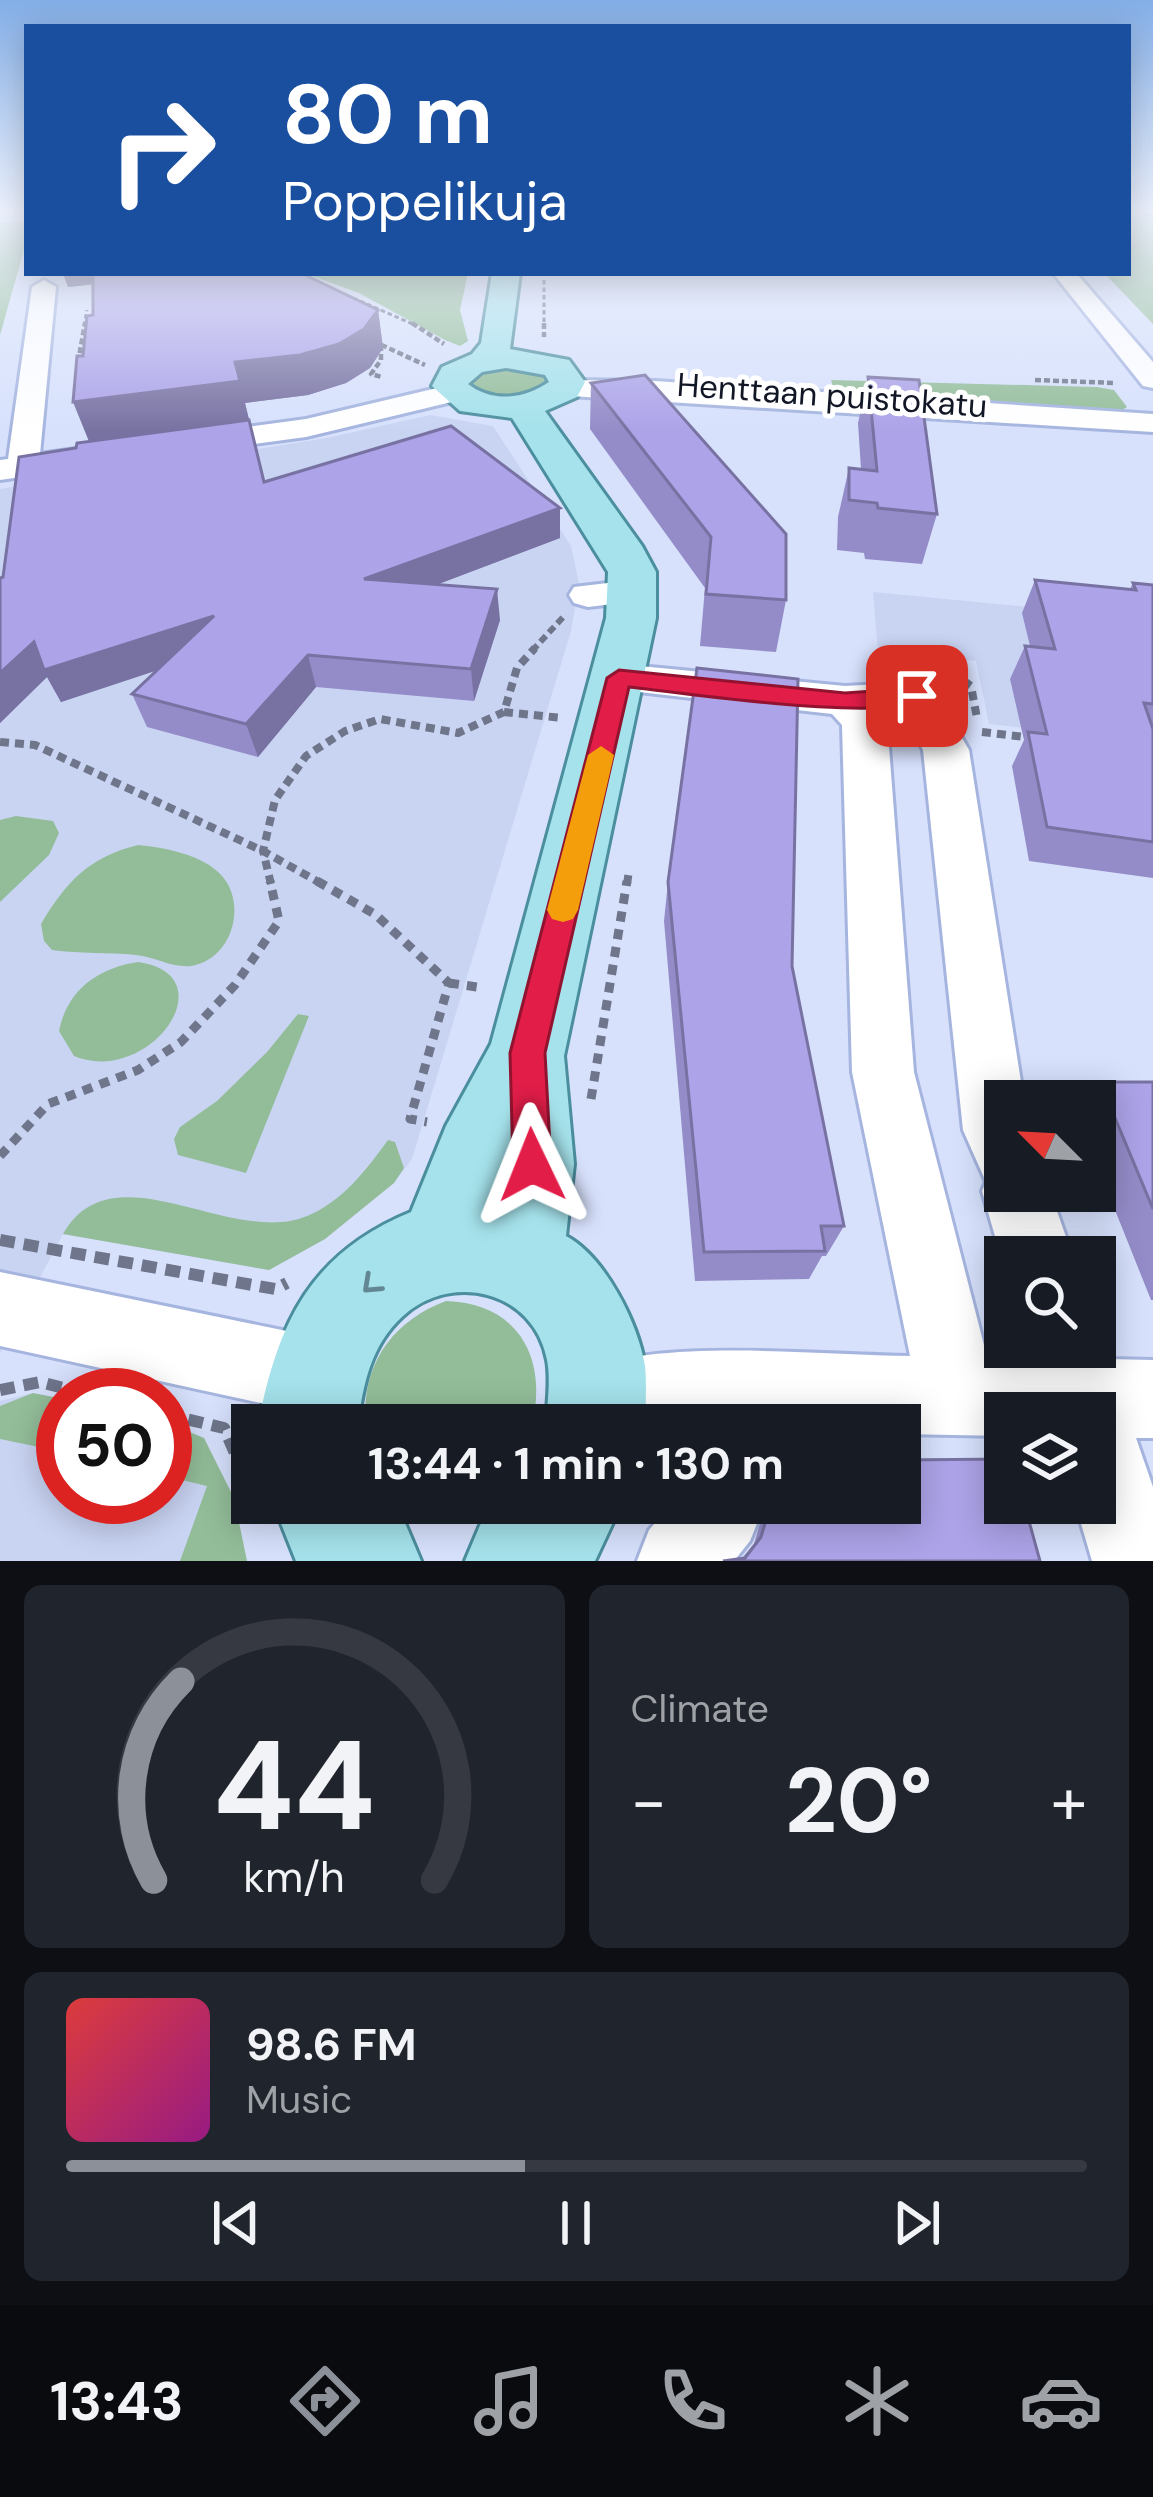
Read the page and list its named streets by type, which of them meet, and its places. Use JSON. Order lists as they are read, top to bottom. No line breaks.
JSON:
{"streets":{"street":["Henttaan puistokatu"]},"north":"top left","page":{"turn":["80 m","Poppelikuja"],"limit":"50","trip":"13:44 · 1 min · 130 m","tile":"Climate","heat":["−","20°","+"],"song":["98.6 FM","Music"],"tabs":"13:43","gauge":["44","km/h"]}}
